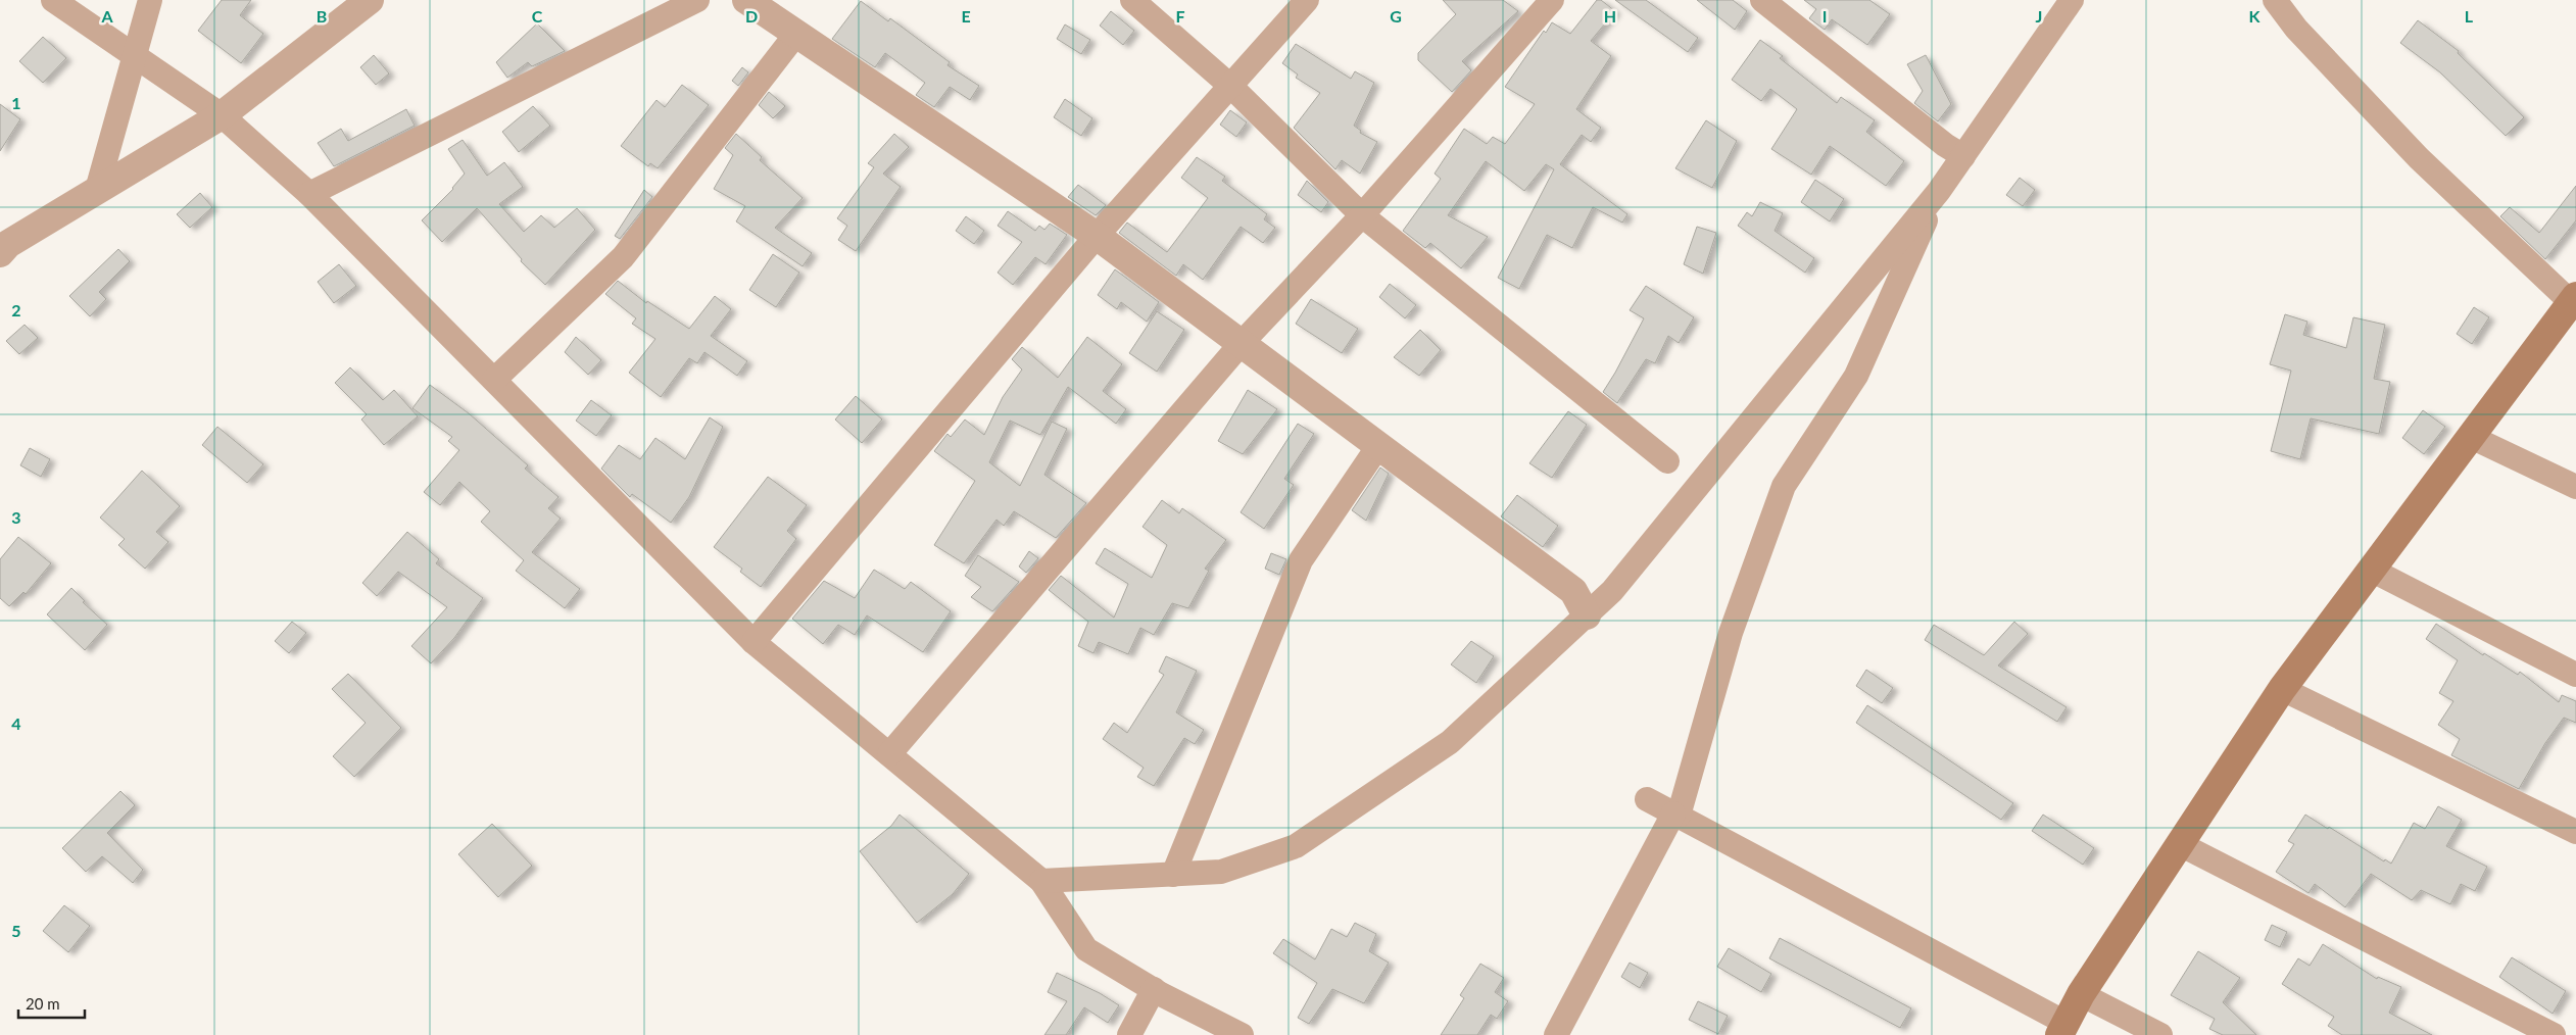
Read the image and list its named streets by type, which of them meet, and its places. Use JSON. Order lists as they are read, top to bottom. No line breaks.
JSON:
{"scale_bar":"20 m","grid":{"columns":["A","B","C","D","E","F","G","H","I","J","K","L"],"rows":["1","2","3","4","5"]}}
